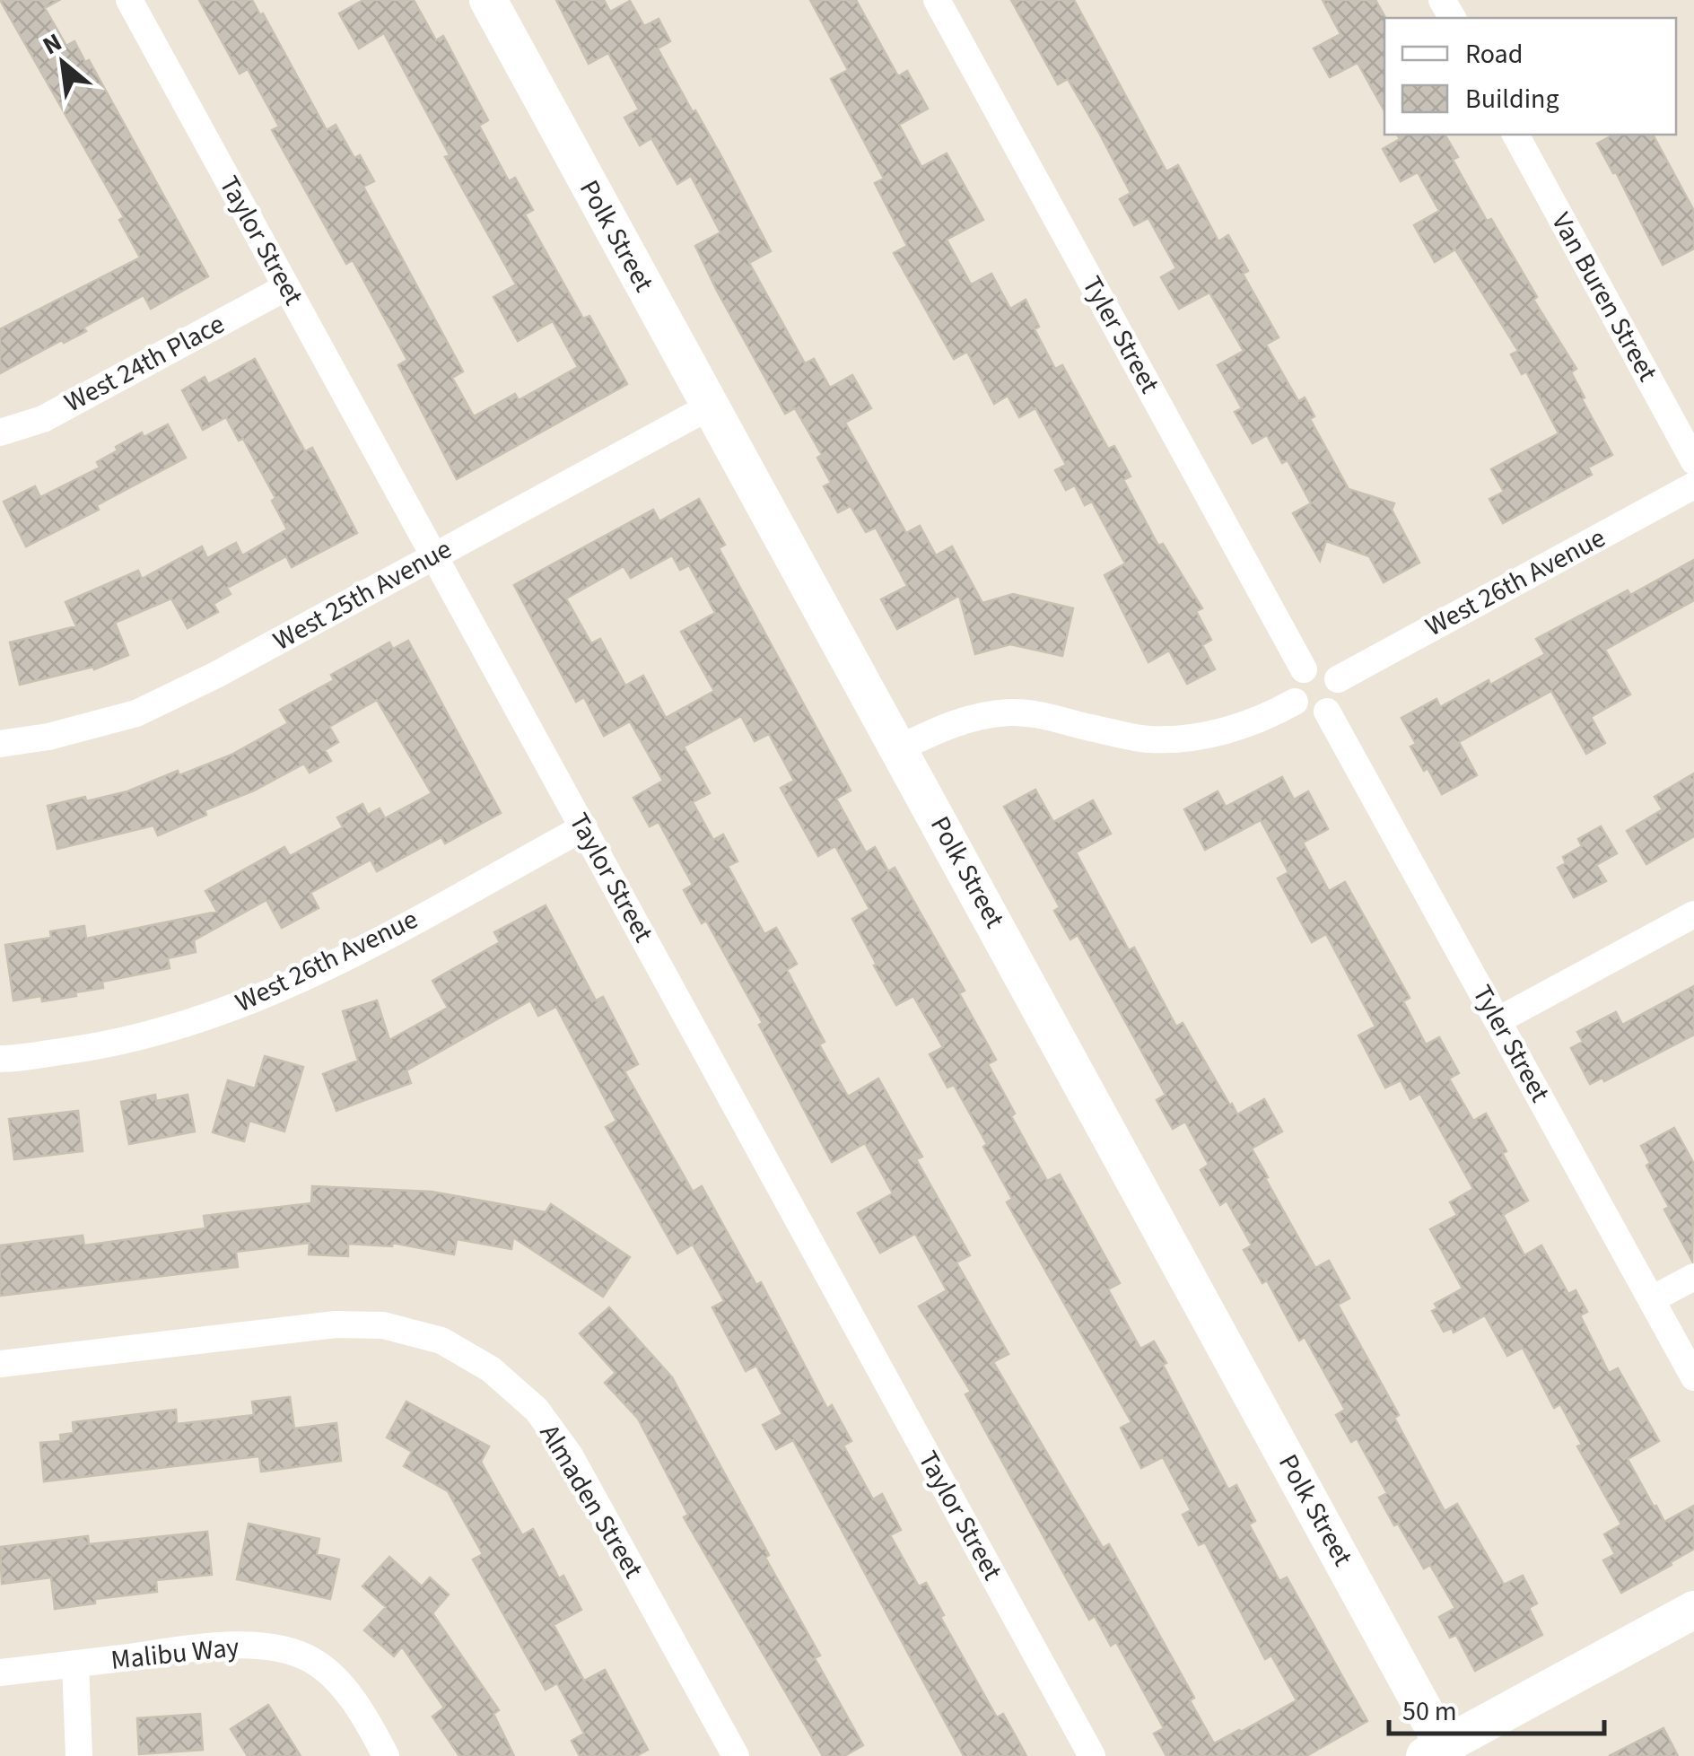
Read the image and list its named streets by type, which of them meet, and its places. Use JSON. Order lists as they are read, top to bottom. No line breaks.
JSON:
{"streets":{"street":["Polk Street","Taylor Street","Van Buren Street","Tyler Street","West 24th Place","West 26th Avenue","West 25th Avenue","Almaden Street","Malibu Way"]},"crossings":[["Polk Street","West 25th Avenue"],["Taylor Street","West 24th Place"],["Taylor Street","West 26th Avenue"],["Taylor Street","West 25th Avenue"],["Tyler Street","West 26th Avenue"]],"legend":["Road","Building"],"scale_bar":"50 m","north":"top left"}
